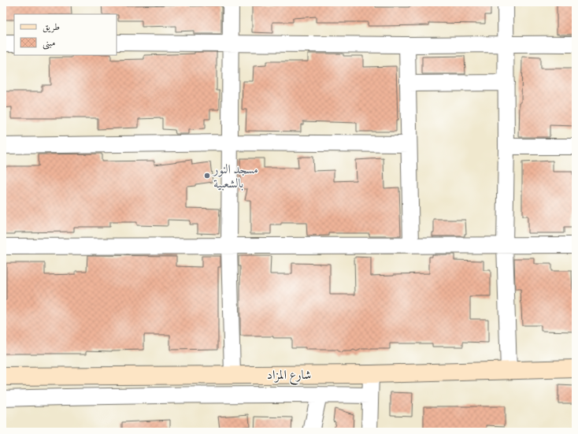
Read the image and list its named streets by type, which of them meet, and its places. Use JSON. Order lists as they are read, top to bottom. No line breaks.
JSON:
{"streets":{"street":["شارع المزاد"]},"places":["مسجد النور بالشعبية"],"legend":["طريق","مبنى"]}
